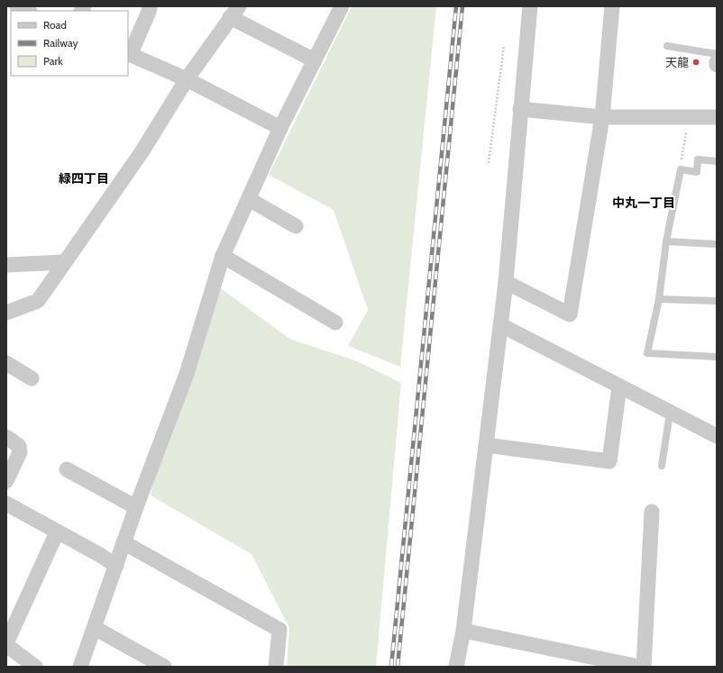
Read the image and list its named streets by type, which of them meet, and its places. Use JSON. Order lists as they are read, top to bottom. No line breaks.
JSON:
{"districts":["緑四丁目","中丸一丁目"],"places":["天龍"],"legend":["Road","Railway","Park"]}
